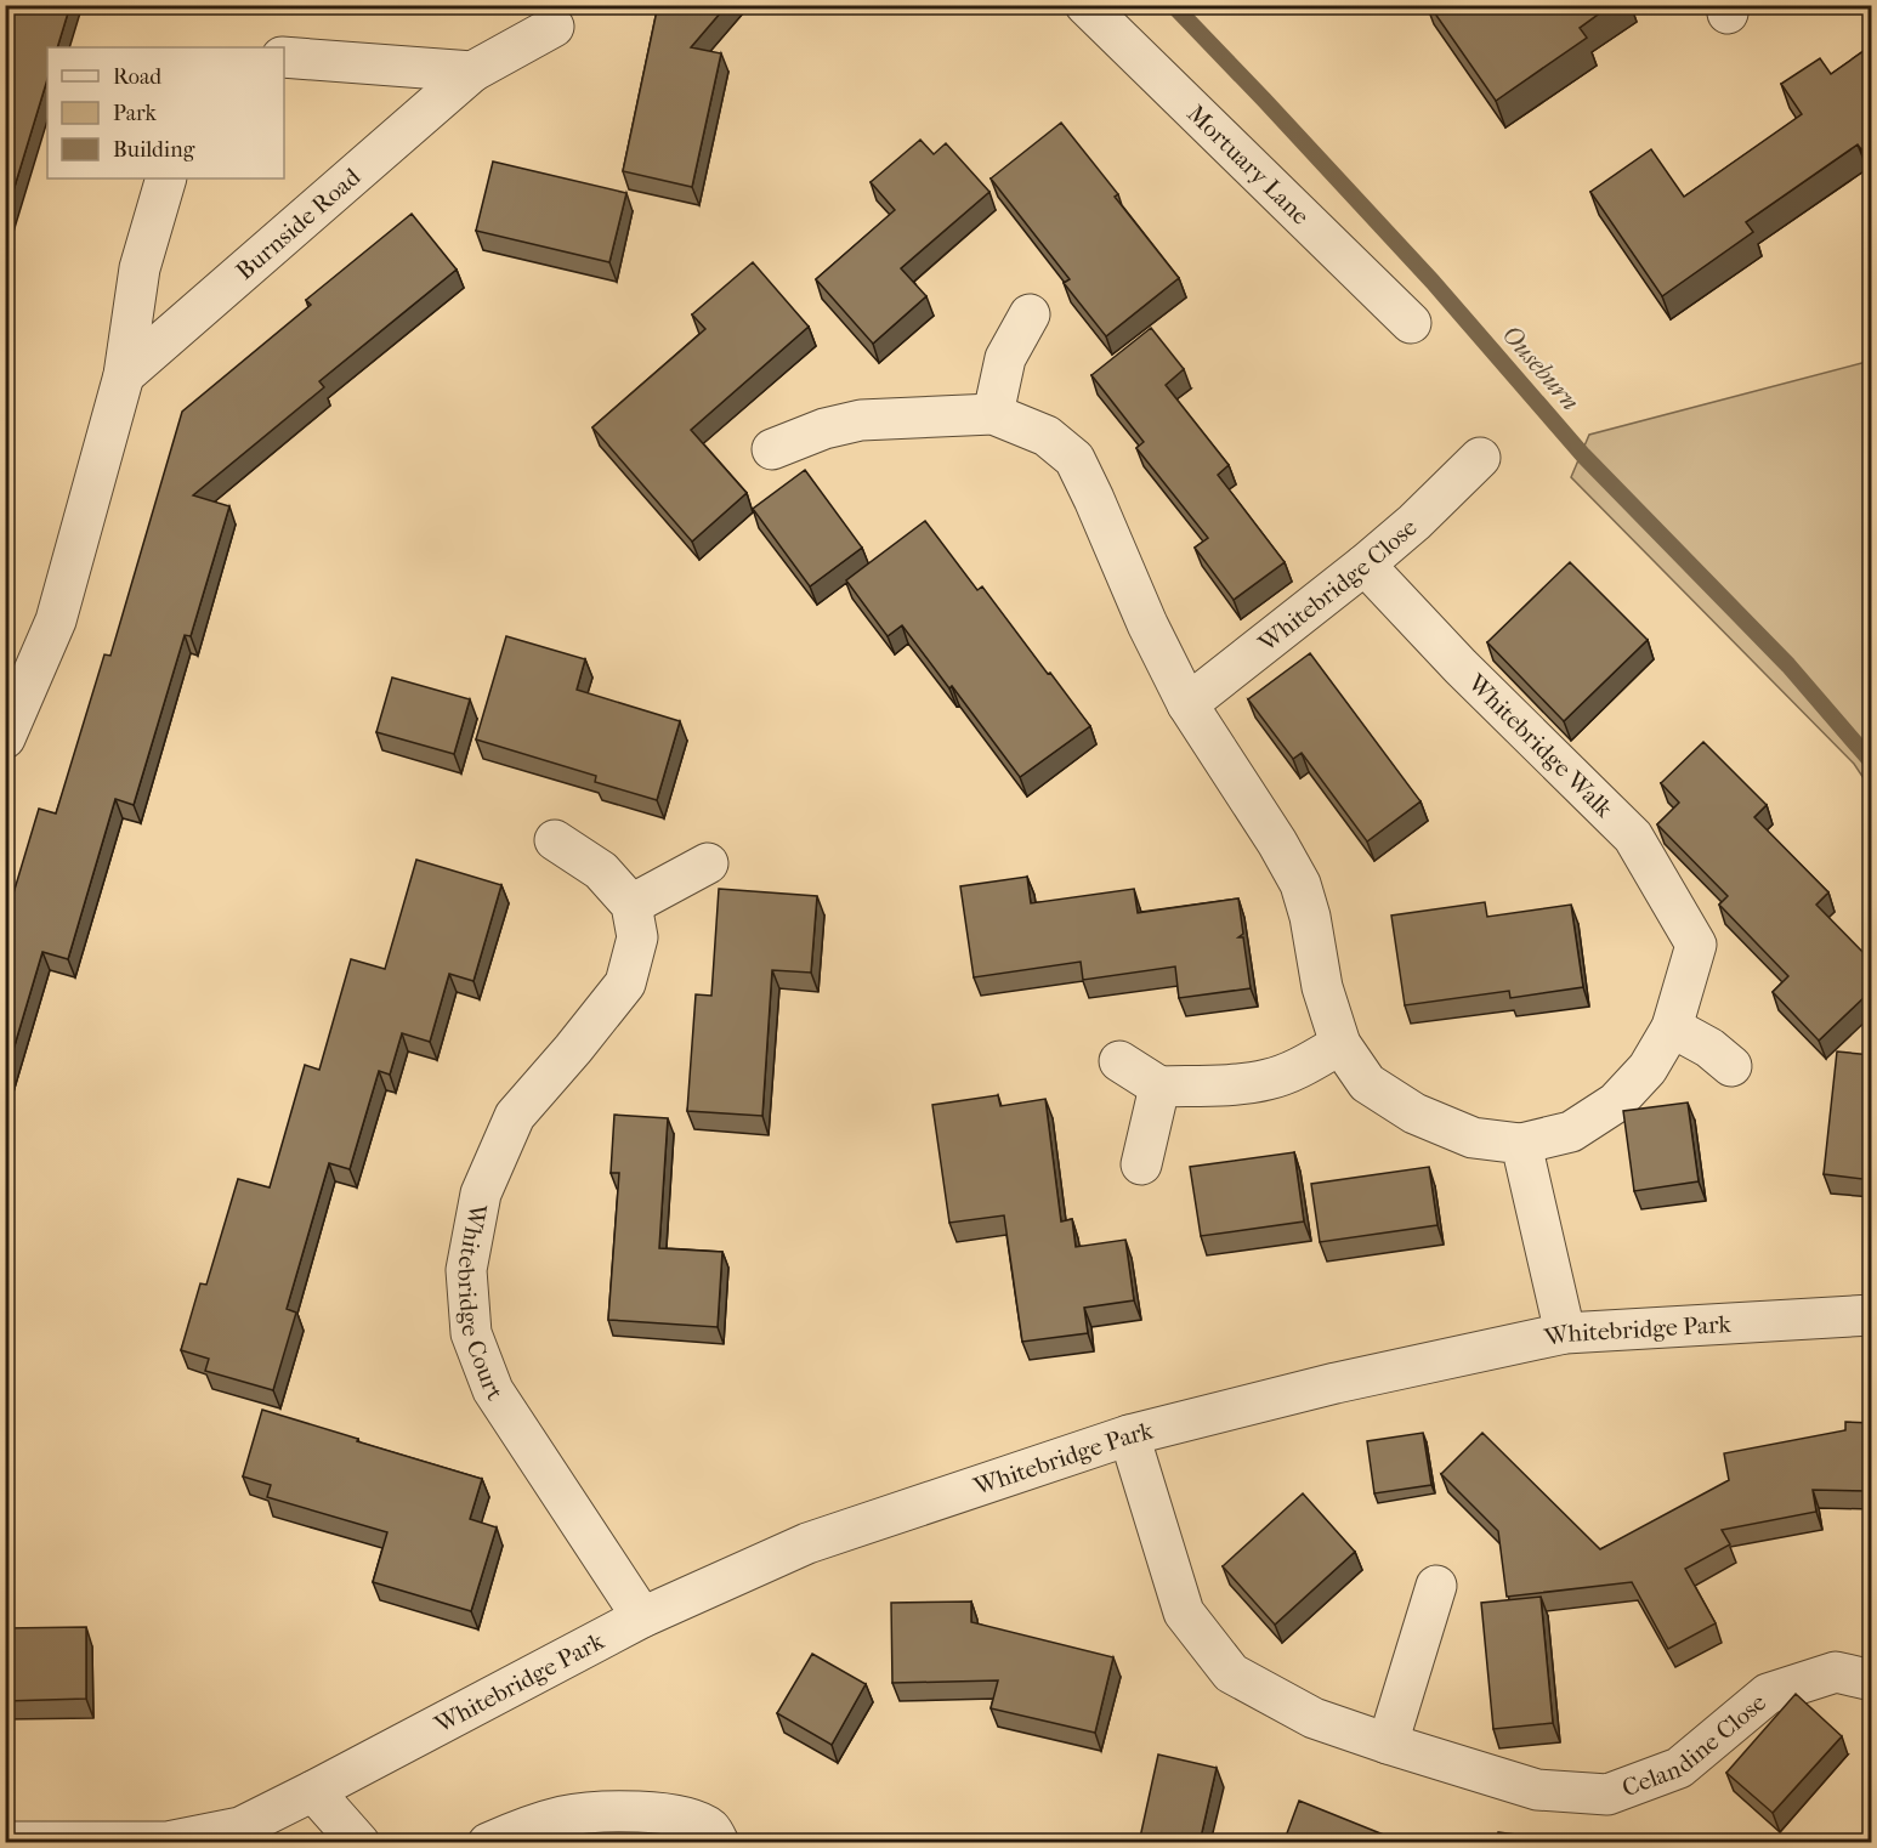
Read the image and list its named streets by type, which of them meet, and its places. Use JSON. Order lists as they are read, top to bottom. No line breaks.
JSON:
{"streets":{"street":["Mortuary Lane","Burnside Road","Whitebridge Close","Whitebridge Walk","Whitebridge Court","Whitebridge Park","Celandine Close"]},"crossings":[["Whitebridge Close","Whitebridge Walk"],["Whitebridge Court","Whitebridge Park"],["Whitebridge Park","Celandine Close"]],"water":["Ouseburn"],"legend":["Road","Park","Building"]}
